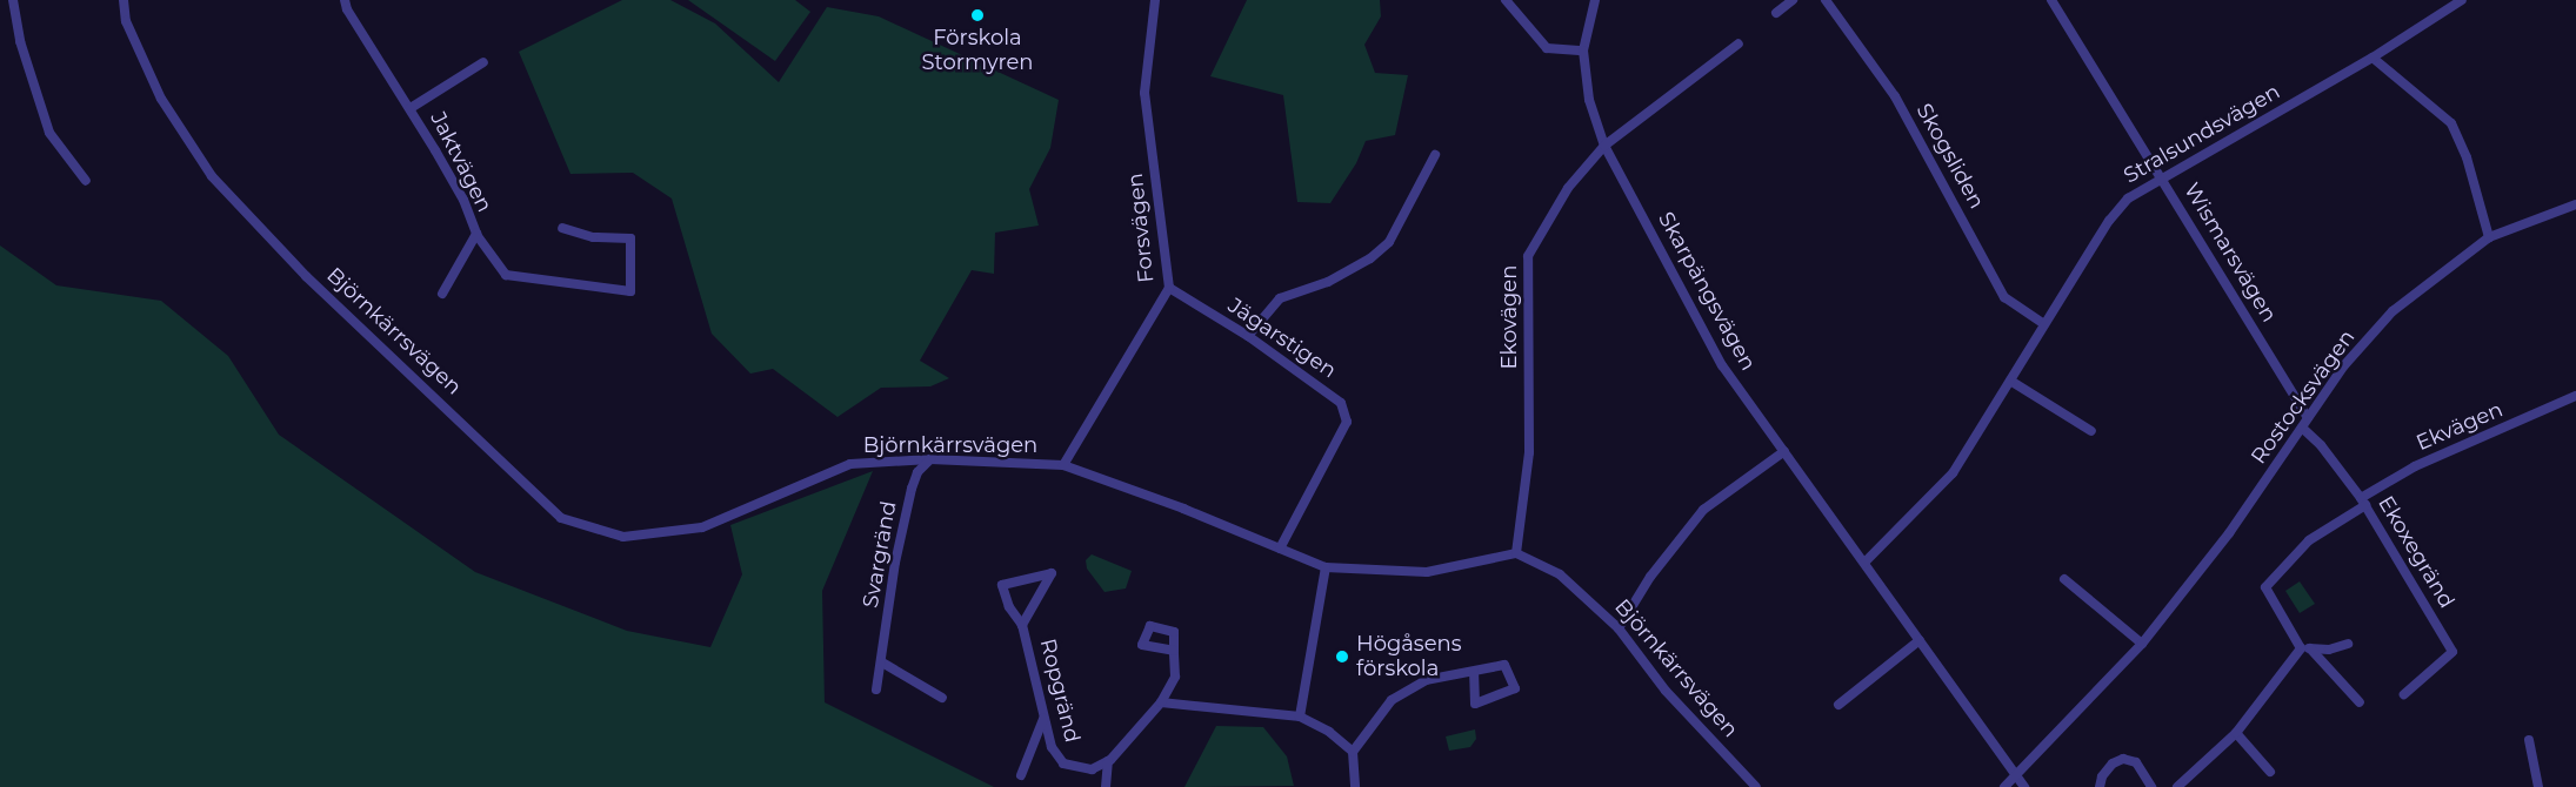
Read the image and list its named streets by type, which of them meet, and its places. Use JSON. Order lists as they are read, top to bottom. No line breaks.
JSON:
{"streets":{"street":["Stralsundsvägen","Skogsliden","Jaktvägen","Forsvägen","Wismarsvägen","Skarpängsvägen","Ekovägen","Björnkärrsvägen","Jägarstigen","Rostocksvägen","Ekvägen","Ekoxegränd","Svargränd","Ropgränd"]},"crossings":[["Stralsundsvägen","Skogsliden"],["Stralsundsvägen","Wismarsvägen"],["Stralsundsvägen","Skarpängsvägen"],["Forsvägen","Björnkärrsvägen"],["Forsvägen","Jägarstigen"],["Wismarsvägen","Rostocksvägen"],["Wismarsvägen","Ekoxegränd"],["Skarpängsvägen","Ekovägen"],["Skarpängsvägen","Rostocksvägen"],["Ekovägen","Björnkärrsvägen"],["Björnkärrsvägen","Jägarstigen"],["Björnkärrsvägen","Svargränd"],["Rostocksvägen","Ekoxegränd"],["Ekvägen","Ekoxegränd"]],"places":["Förskola Stormyren","Högåsens förskola"]}
